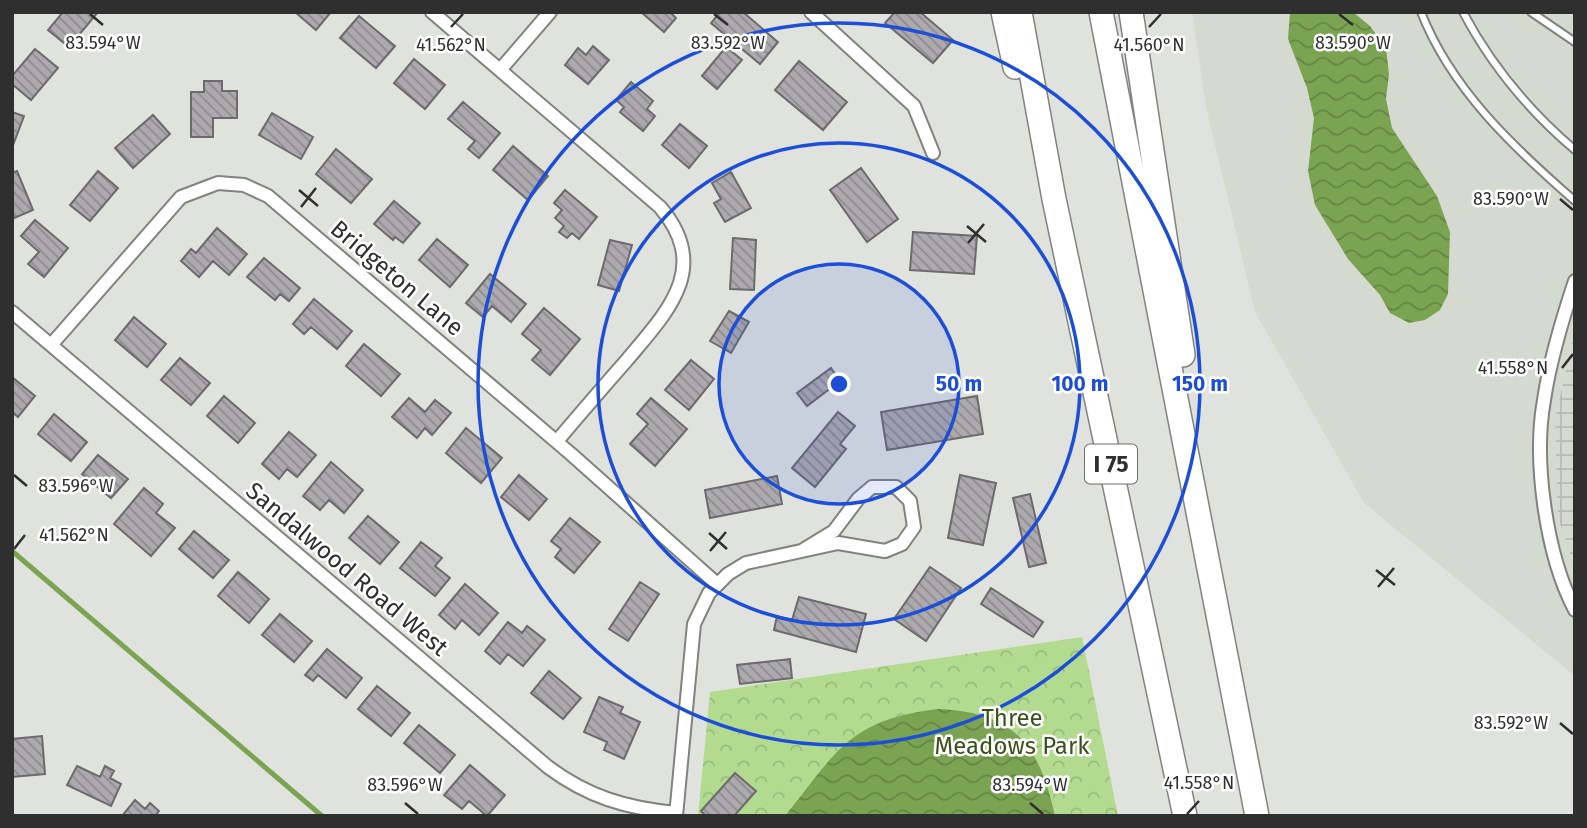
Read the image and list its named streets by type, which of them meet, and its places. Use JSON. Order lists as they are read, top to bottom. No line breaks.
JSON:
{"streets":{"highway":["I 75"],"street":["Bridgeton Lane","Sandalwood Road West"]},"crossings":[["Bridgeton Lane","Sandalwood Road West"]],"parks":["Three Meadows Park"],"coordinates":["83.592°W","83.594°W","83.590°W","41.562°N","41.560°N","41.558°N","83.596°W"],"rings":["50 m","100 m","150 m"]}
